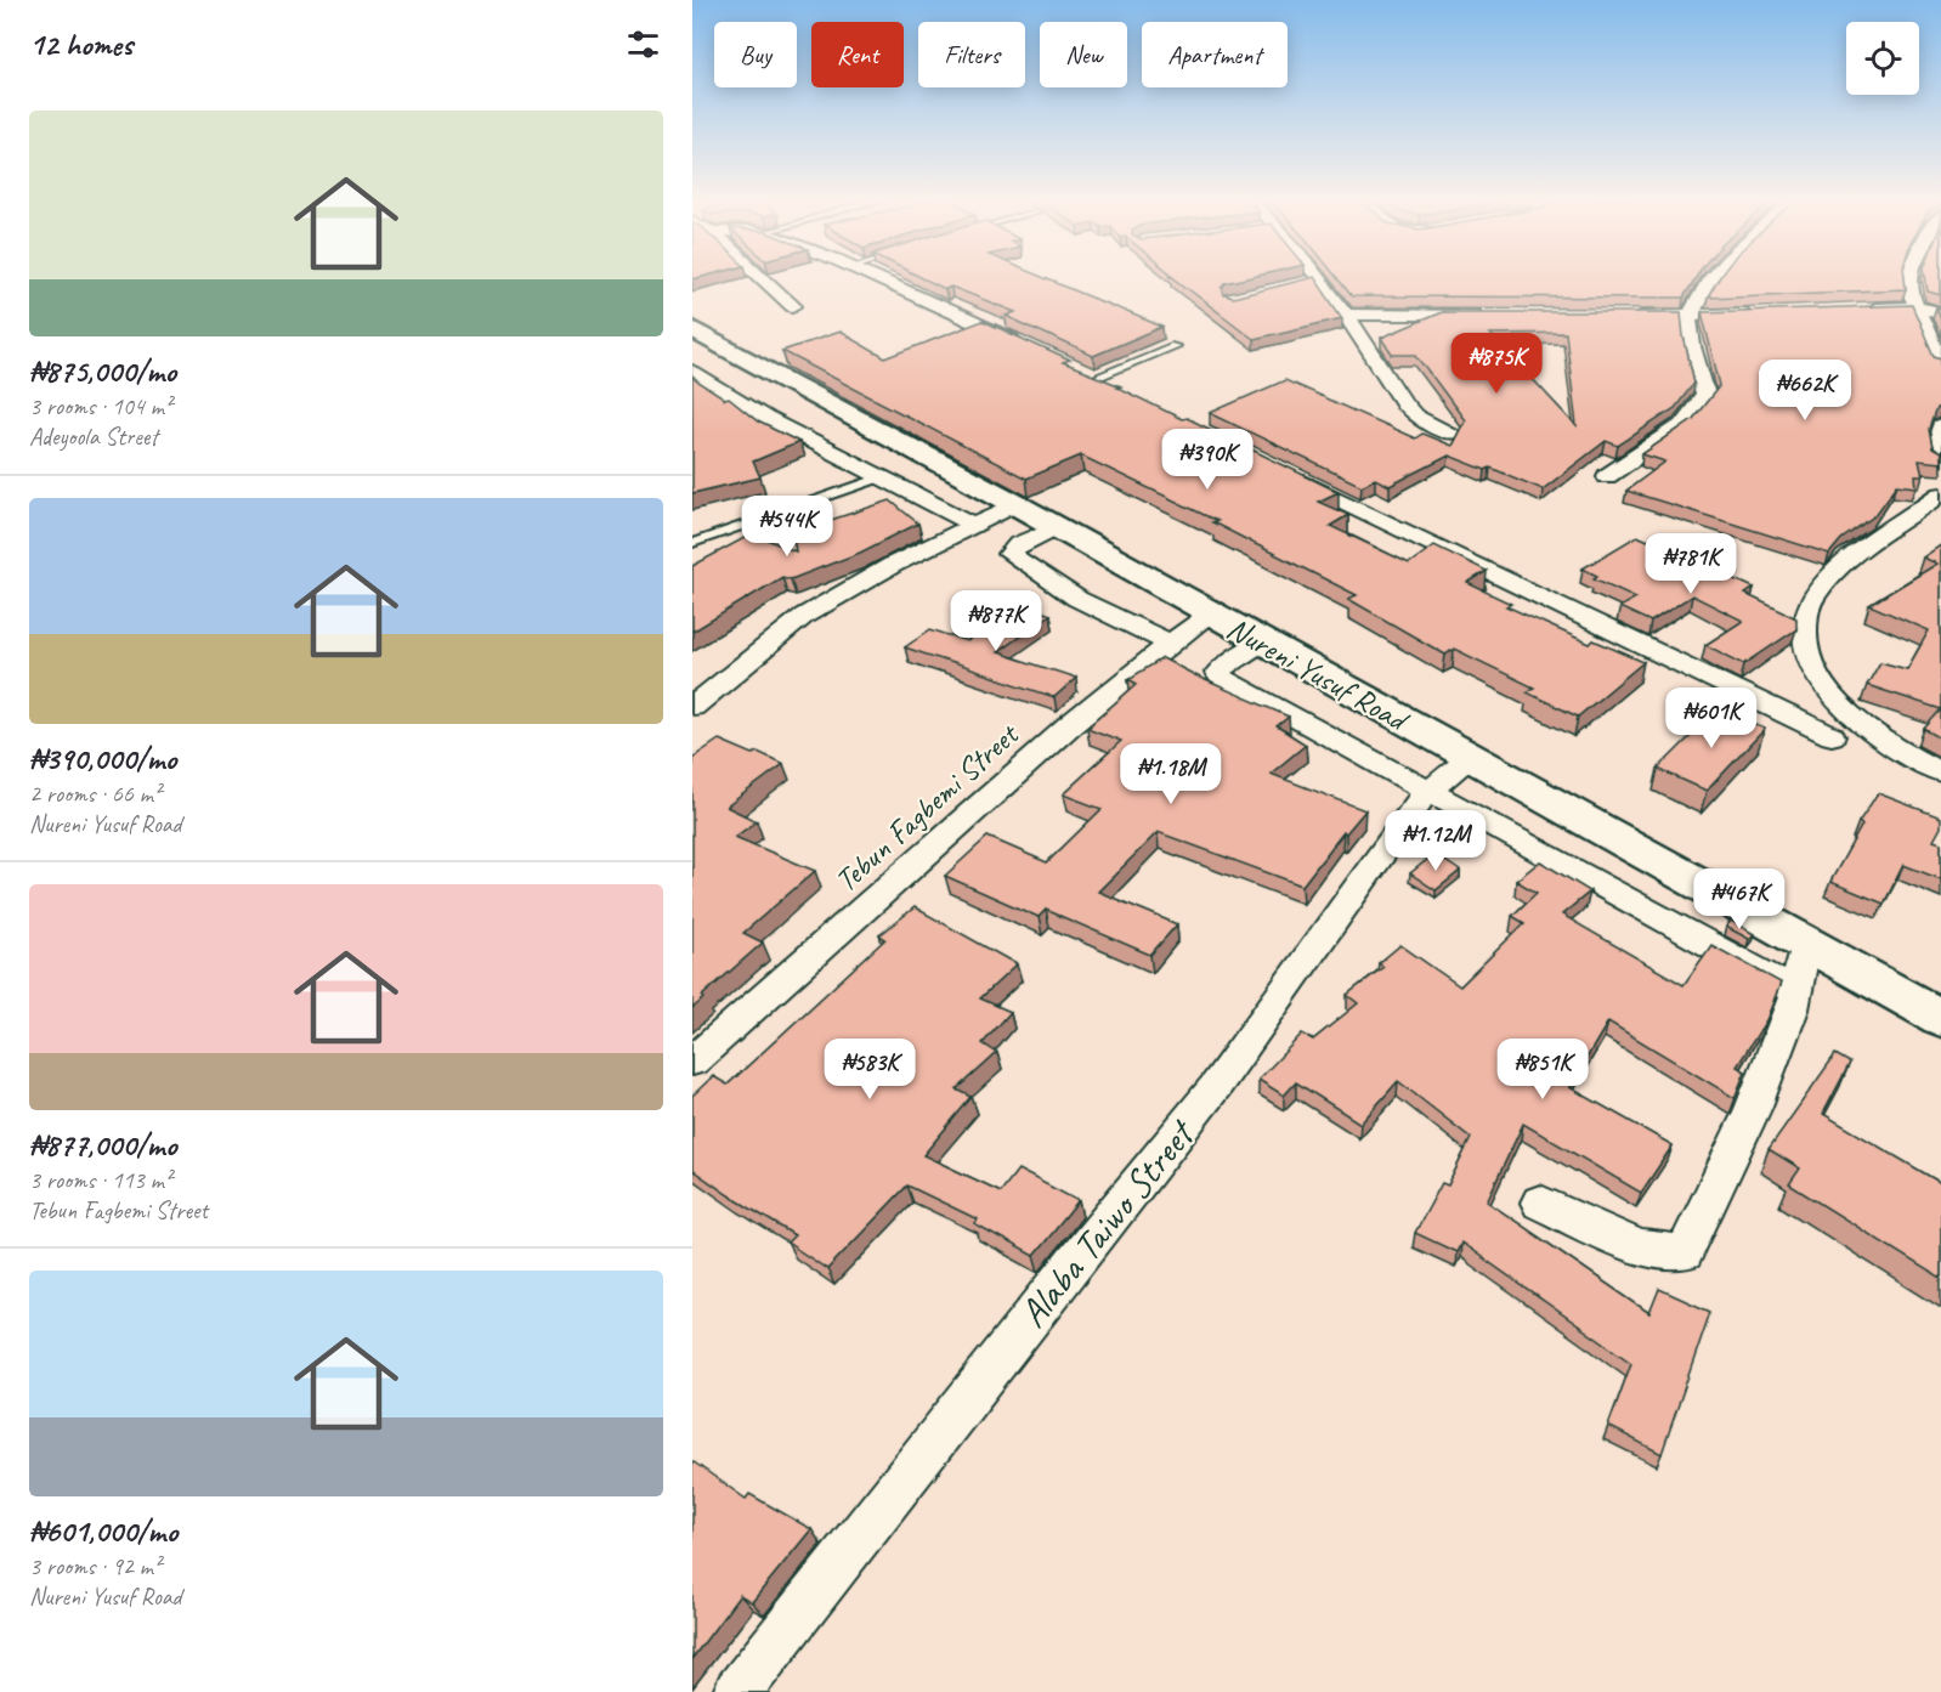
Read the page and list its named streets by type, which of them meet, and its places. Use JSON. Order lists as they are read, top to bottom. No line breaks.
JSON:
{"streets":{"street":["Nureni Yusuf Road","Tebun Fagbemi Street","Alaba Taiwo Street"]},"crossings":[["Nureni Yusuf Road","Tebun Fagbemi Street"],["Nureni Yusuf Road","Alaba Taiwo Street"]],"page":{"heading":"12 homes","chip":["Buy","Rent","Filters","New","Apartment"],"list":[{"name":"₦875,000/mo","note":"3 rooms · 104 m² · Adeyoola Street"},{"name":"₦390,000/mo","note":"2 rooms · 66 m² · Nureni Yusuf Road"},{"name":"₦877,000/mo","note":"3 rooms · 113 m² · Tebun Fagbemi Street"},{"name":"₦601,000/mo","note":"3 rooms · 92 m² · Nureni Yusuf Road"}],"price":["₦875K","₦662K","₦390K","₦544K","₦781K","₦877K","₦601K","₦1.18M","₦1.12M","₦467K","₦583K","₦851K"]}}
